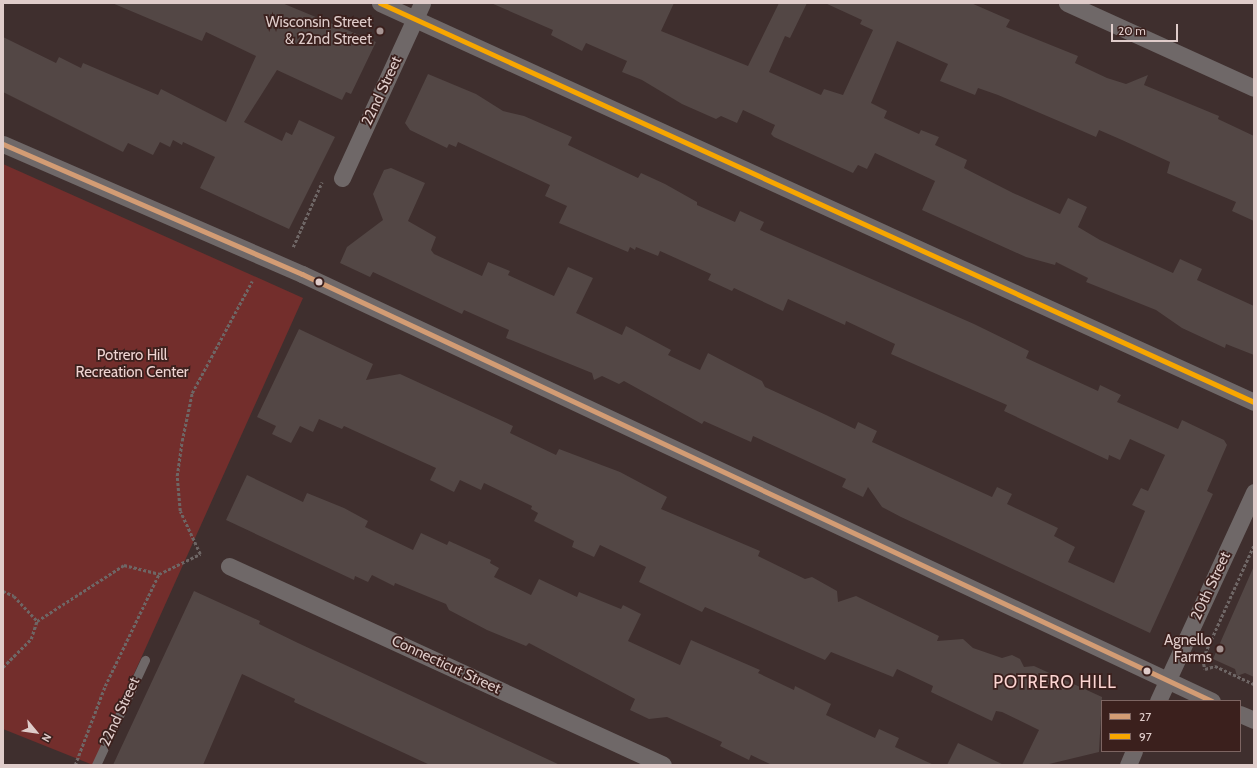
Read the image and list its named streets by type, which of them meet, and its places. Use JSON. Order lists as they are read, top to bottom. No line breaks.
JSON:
{"streets":{"street":["22nd Street","20th Street","Connecticut Street"]},"districts":["POTRERO HILL"],"parks":["Potrero Hill Recreation Center"],"places":["Wisconsin Street & 22nd Street","Agnello Farms"],"lines":["transit line 97","transit line 27"],"legend":["27","97"],"scale_bar":"20 m","north":"bottom right"}
